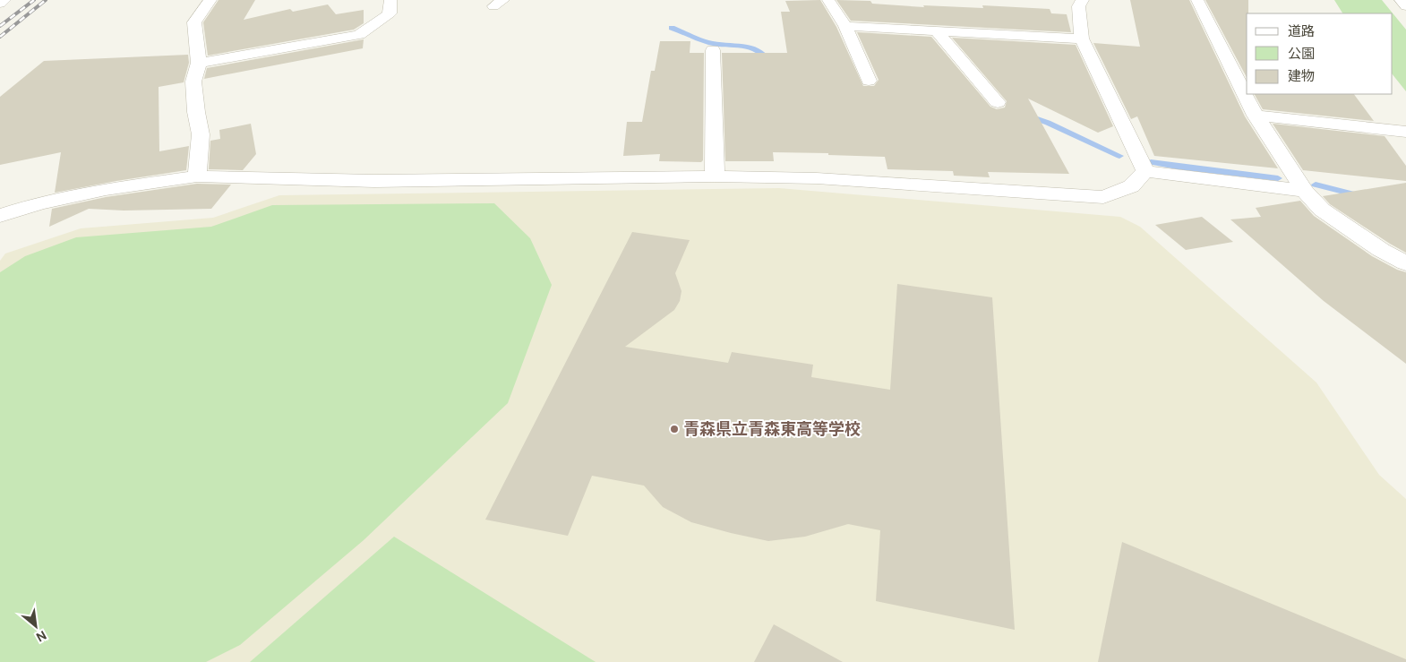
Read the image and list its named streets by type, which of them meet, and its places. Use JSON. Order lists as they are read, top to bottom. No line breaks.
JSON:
{"places":["青森県立青森東高等学校"],"legend":["道路","公園","建物"],"north":"bottom right"}
